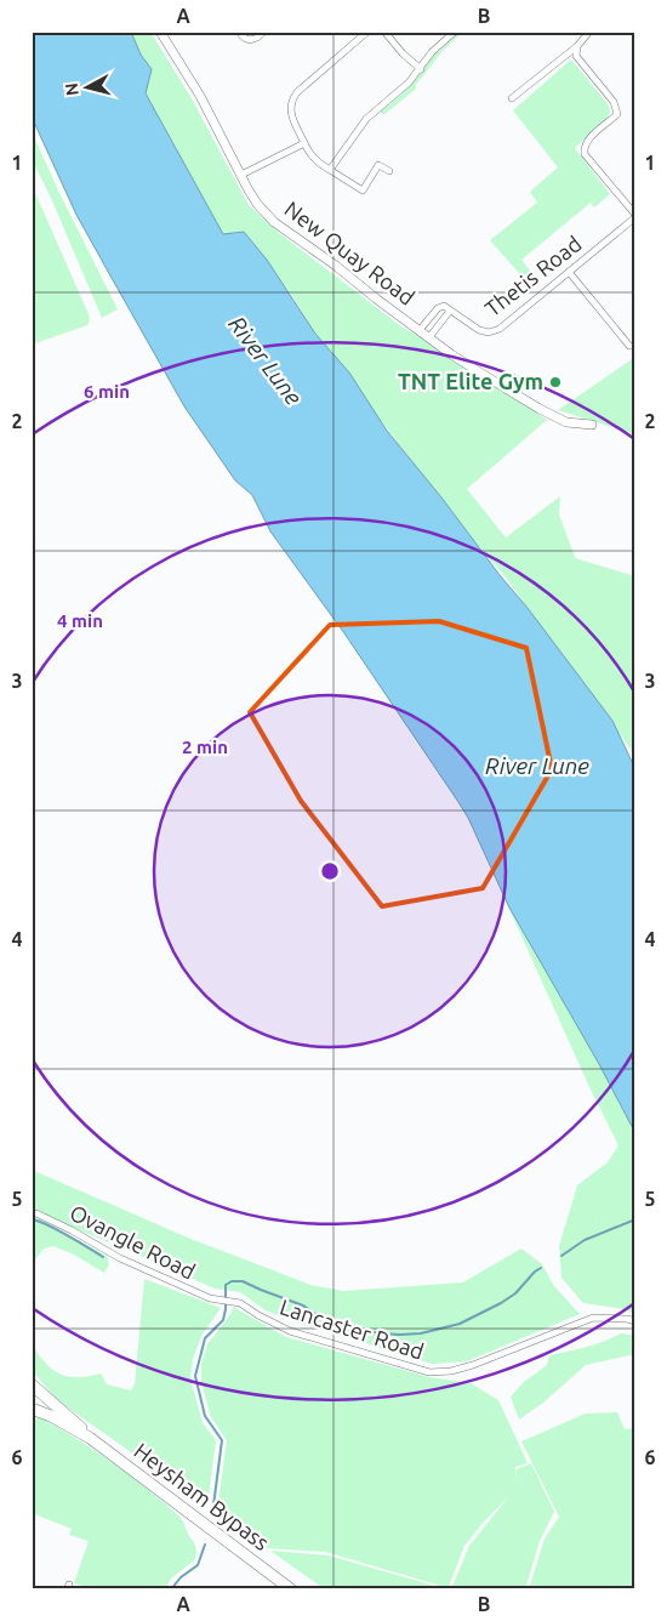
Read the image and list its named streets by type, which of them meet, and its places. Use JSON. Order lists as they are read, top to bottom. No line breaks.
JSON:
{"streets":{"highway":["Heysham Bypass"],"street":["New Quay Road","Thetis Road","Ovangle Road","Lancaster Road"]},"crossings":[["New Quay Road","Thetis Road"],["Ovangle Road","Lancaster Road"]],"water":["River Lune"],"places":["TNT Elite Gym"],"north":"left","grid":{"columns":["A","B"],"rows":["1","2","3","4","5","6"]},"rings":["6 min","4 min","2 min"]}
